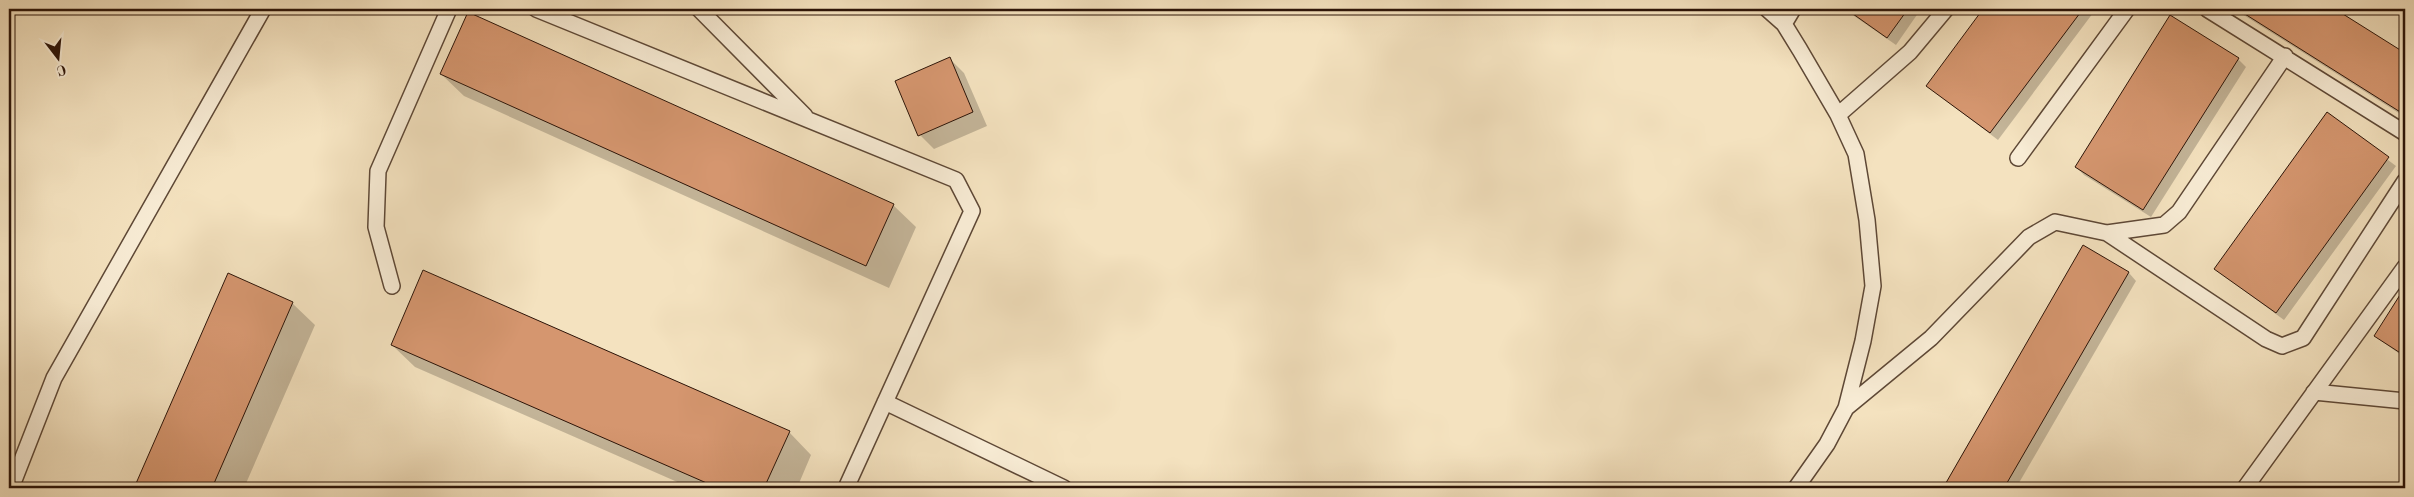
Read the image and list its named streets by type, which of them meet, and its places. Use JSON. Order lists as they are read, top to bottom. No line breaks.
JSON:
{"north":"bottom"}
